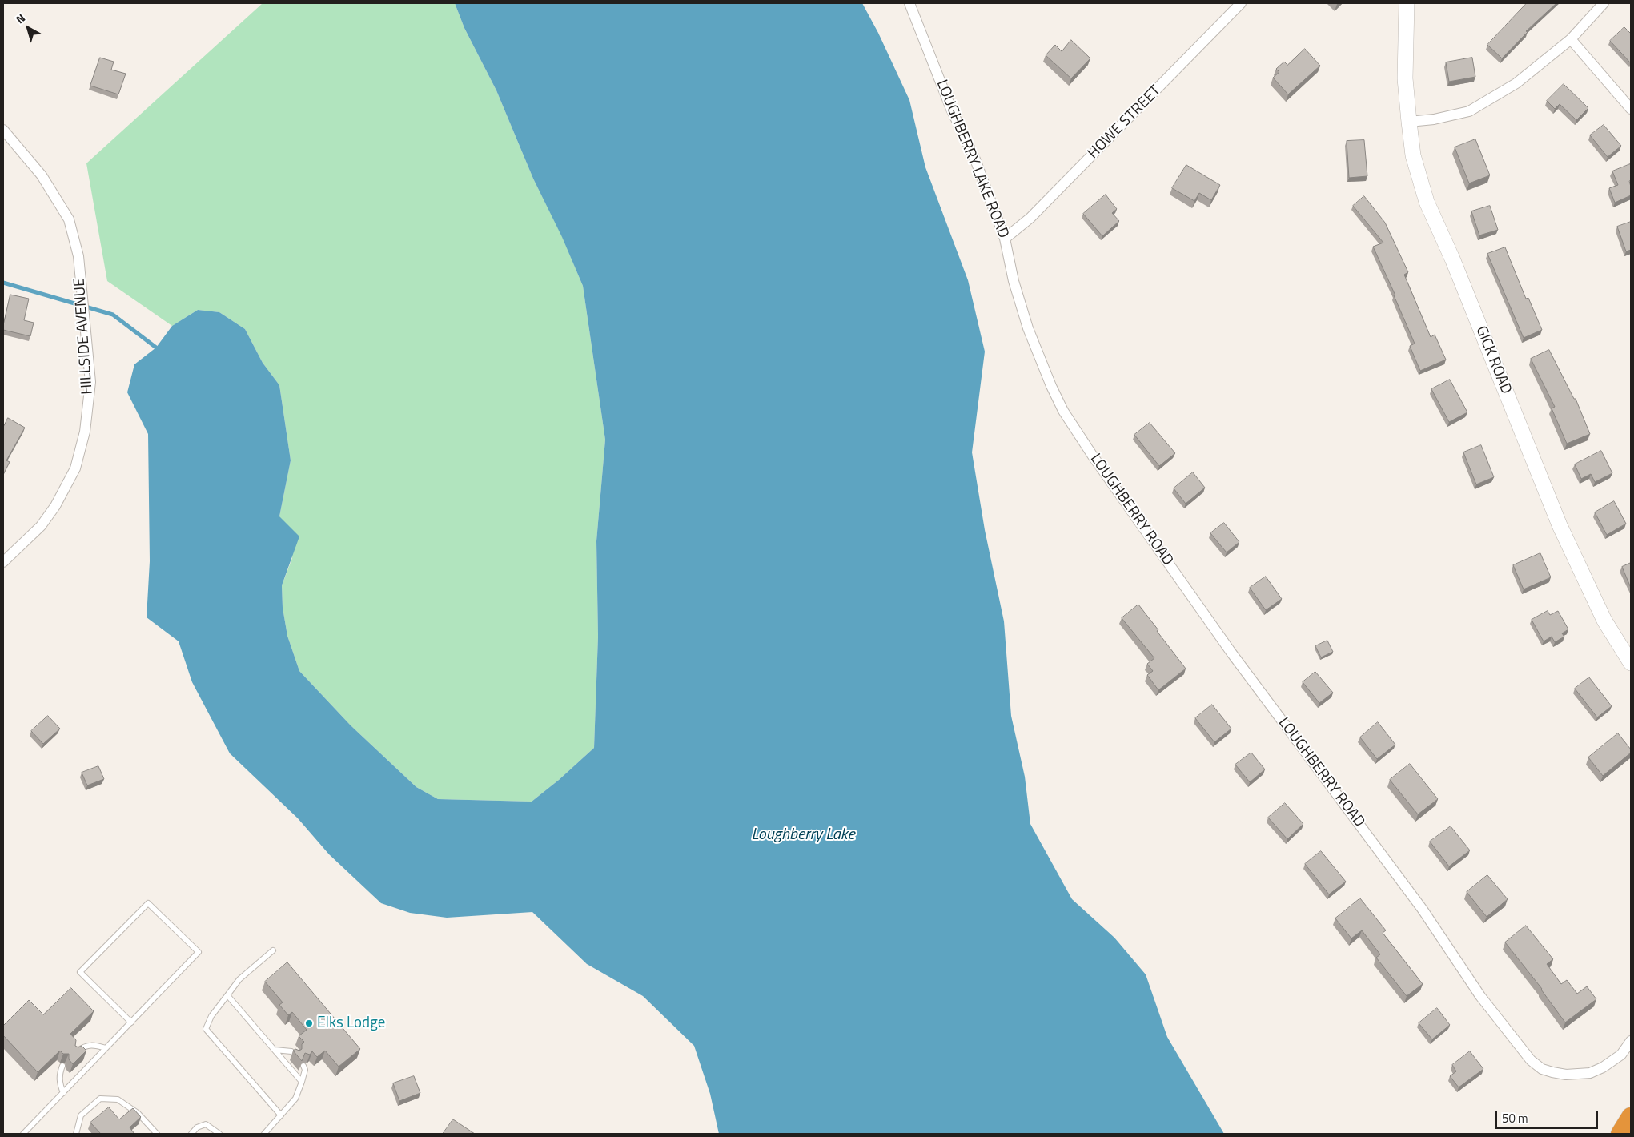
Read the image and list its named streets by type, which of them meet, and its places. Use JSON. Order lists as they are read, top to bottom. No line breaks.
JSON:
{"streets":{"street":["HOWE STREET","LOUGHBERRY LAKE ROAD","HILLSIDE AVENUE","GICK ROAD","LOUGHBERRY ROAD"]},"crossings":[["HOWE STREET","LOUGHBERRY LAKE ROAD"],["LOUGHBERRY LAKE ROAD","LOUGHBERRY ROAD"]],"water":["Loughberry Lake"],"places":["Elks Lodge"],"scale_bar":"50 m","north":"top left"}
